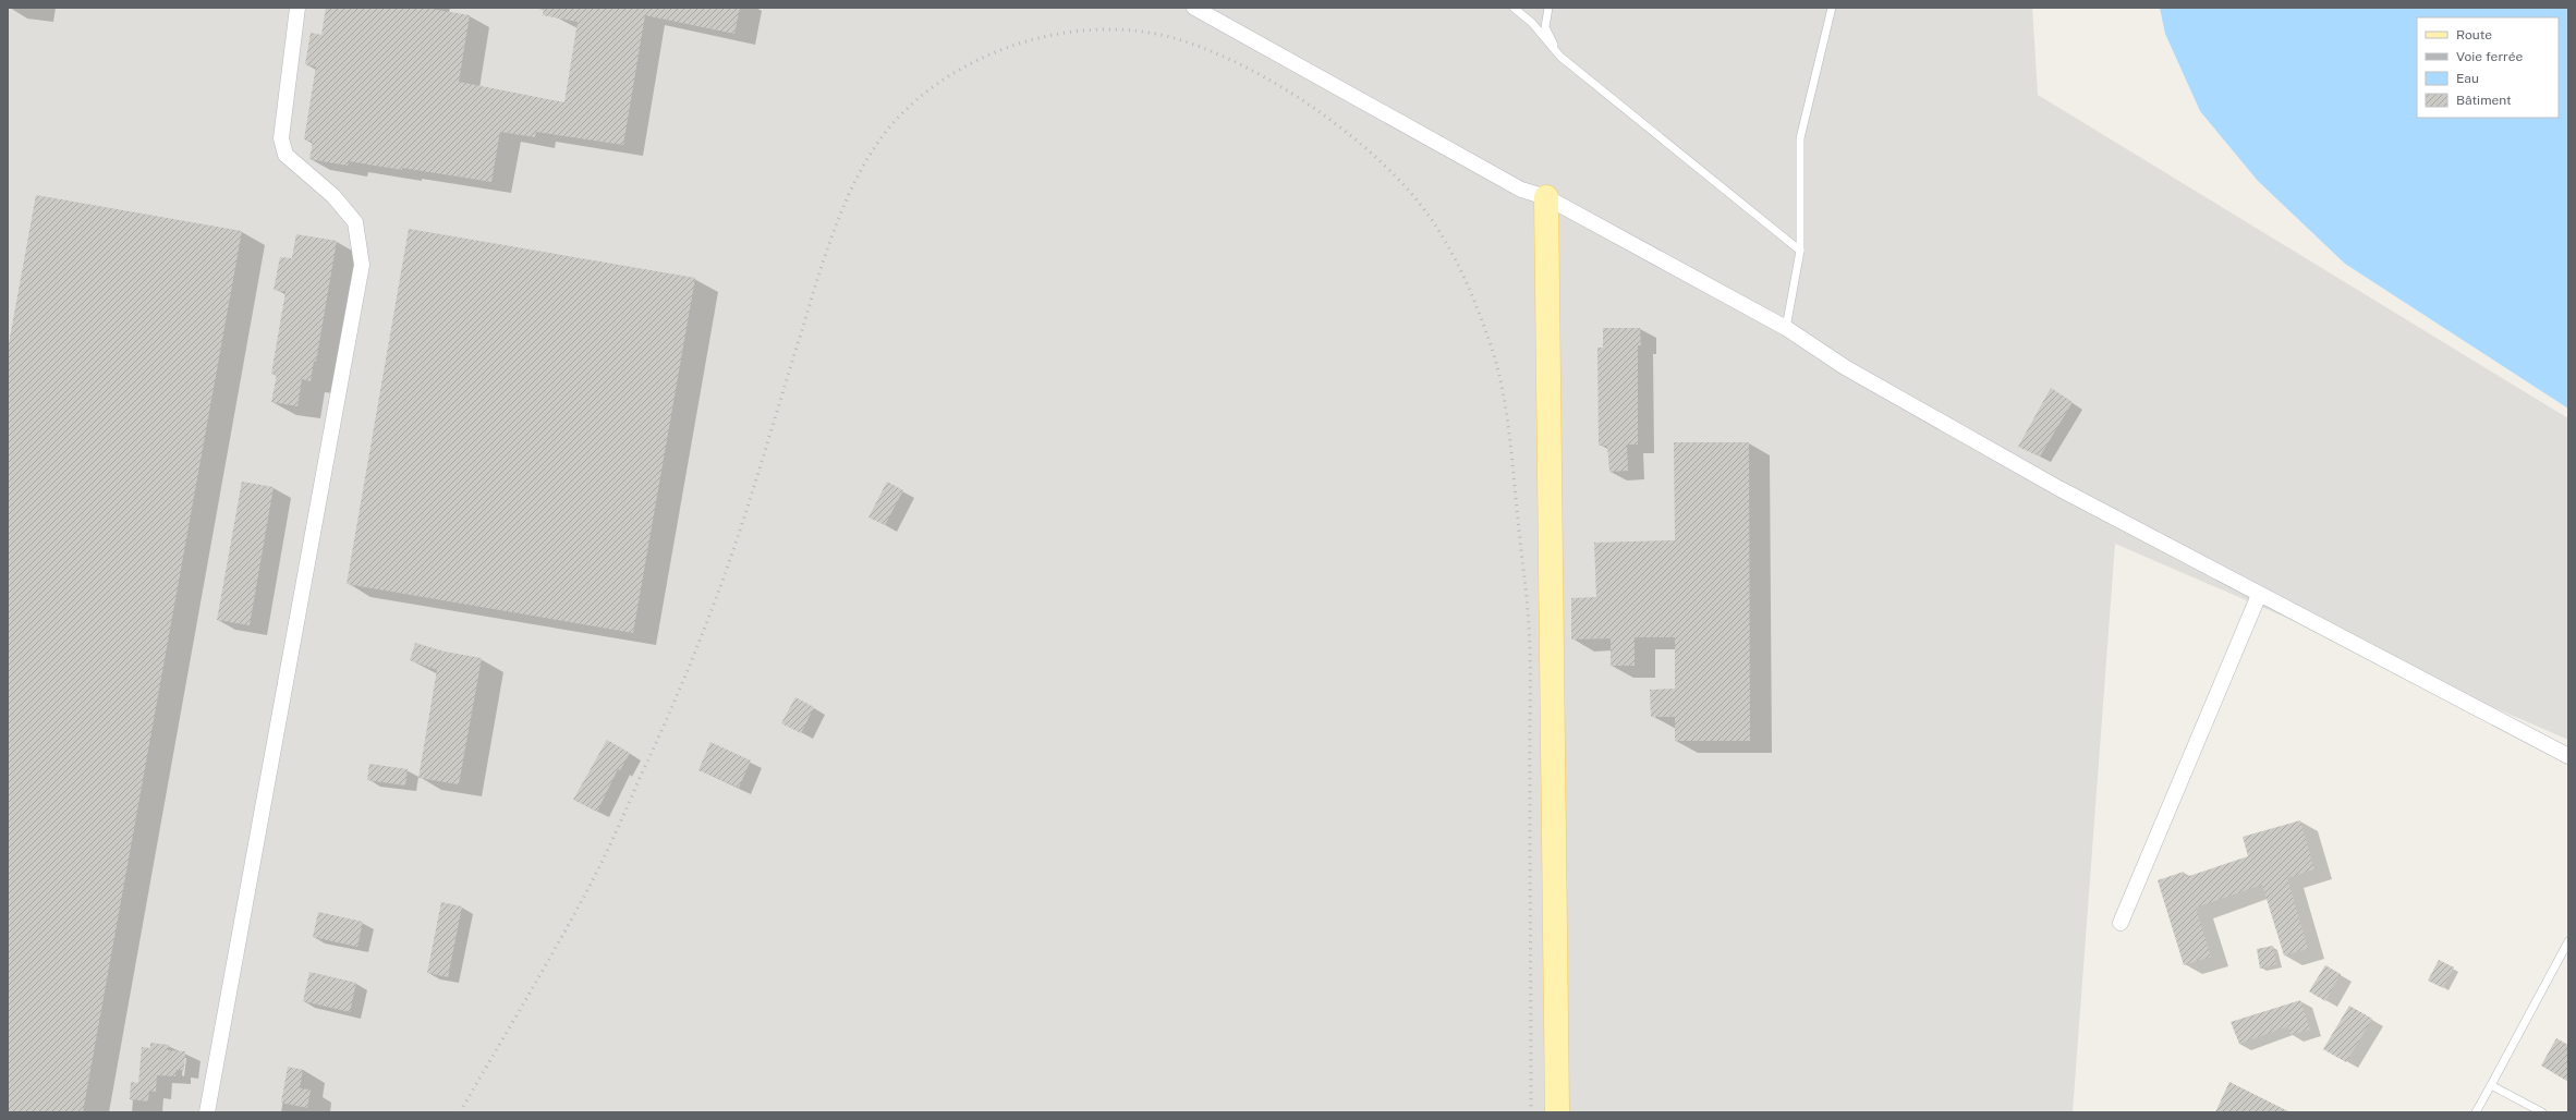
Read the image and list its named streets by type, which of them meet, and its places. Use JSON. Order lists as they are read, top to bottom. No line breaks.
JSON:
{"legend":["Route","Voie ferrée","Eau","Bâtiment"]}
